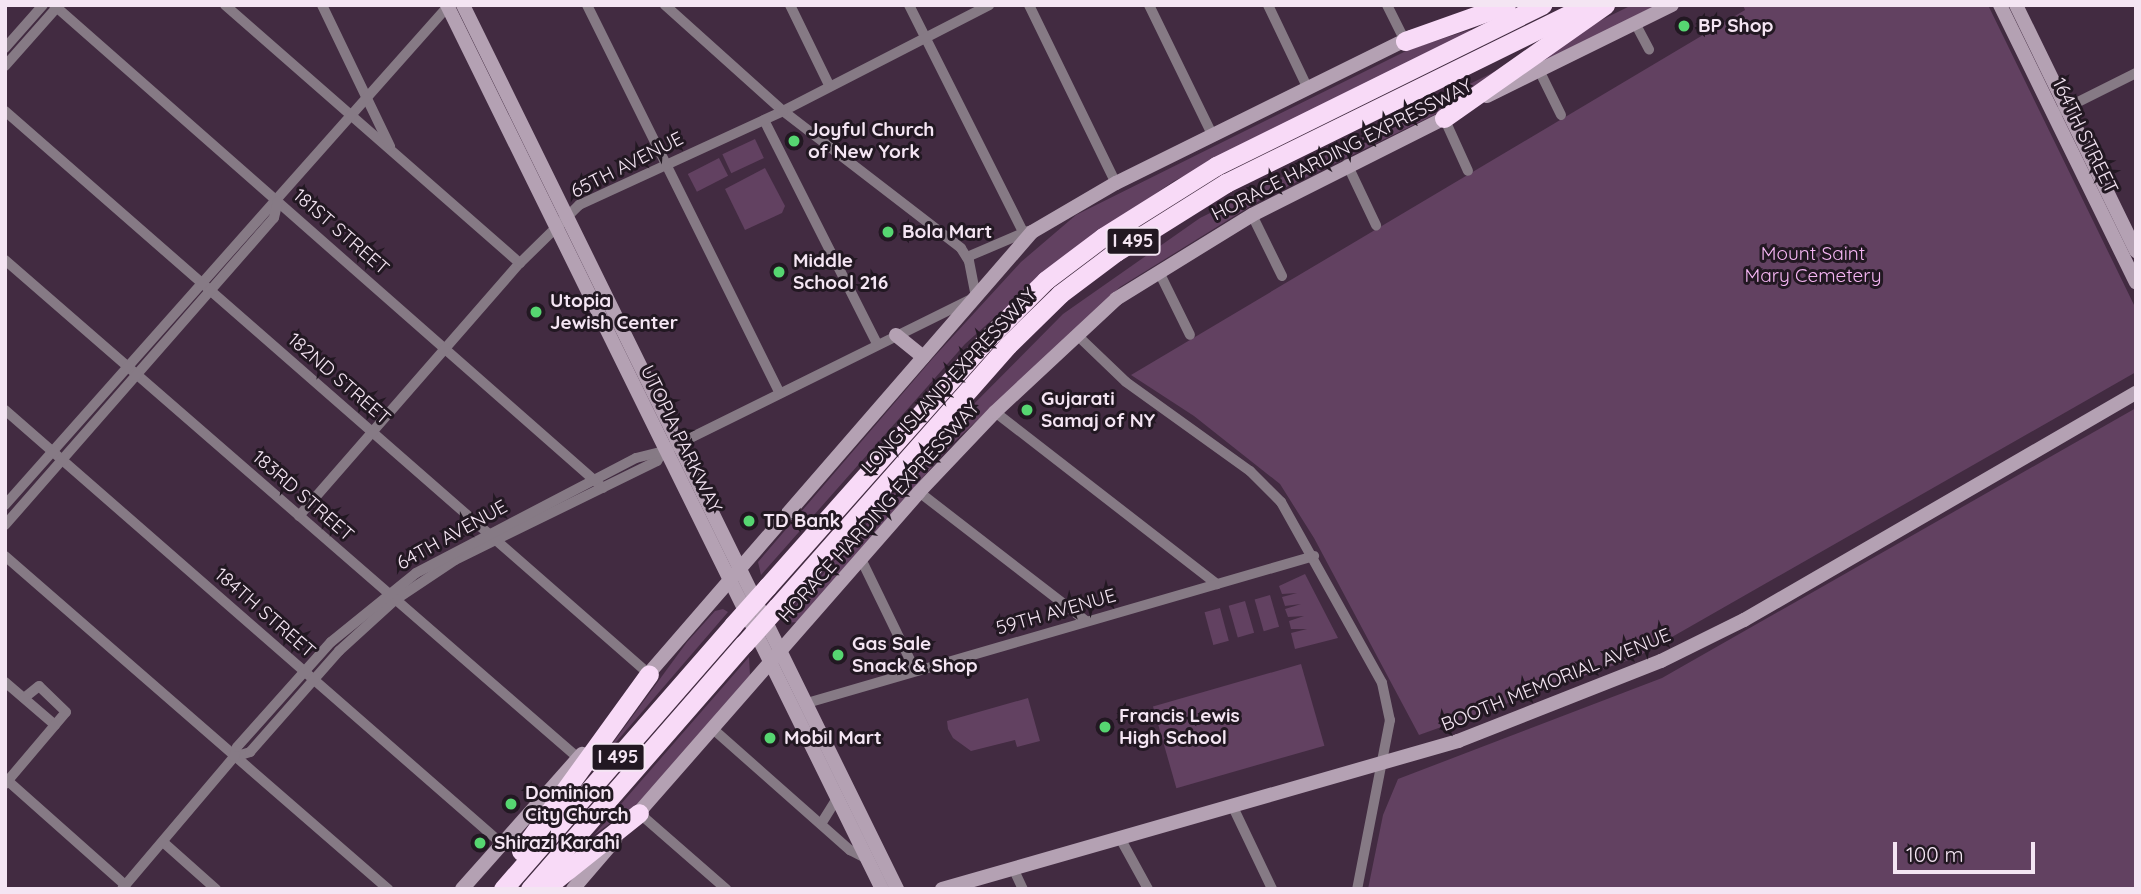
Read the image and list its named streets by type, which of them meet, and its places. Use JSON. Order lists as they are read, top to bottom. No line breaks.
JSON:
{"streets":{"highway":["I 495","LONG ISLAND EXPRESSWAY"],"main road":["164TH STREET","HORACE HARDING EXPRESSWAY","UTOPIA PARKWAY","BOOTH MEMORIAL AVENUE"],"street":["65TH AVENUE","181ST STREET","182ND STREET","183RD STREET","64TH AVENUE","59TH AVENUE","184TH STREET"]},"crossings":[["HORACE HARDING EXPRESSWAY","UTOPIA PARKWAY"],["65TH AVENUE","181ST STREET"],["65TH AVENUE","182ND STREET"],["65TH AVENUE","UTOPIA PARKWAY"],["65TH AVENUE","183RD STREET"],["181ST STREET","64TH AVENUE"],["182ND STREET","64TH AVENUE"],["UTOPIA PARKWAY","64TH AVENUE"],["UTOPIA PARKWAY","59TH AVENUE"],["183RD STREET","64TH AVENUE"],["64TH AVENUE","184TH STREET"]],"parks":["Mount Saint Mary Cemetery"],"places":["BP Shop","Joyful Church of New York","Bola Mart","Middle School 216","Utopia Jewish Center","Gujarati Samaj of NY","TD Bank","Gas Sale Snack & Shop","Francis Lewis High School","Mobil Mart","Dominion City Church","Shirazi Karahi"],"scale_bar":"100 m"}
